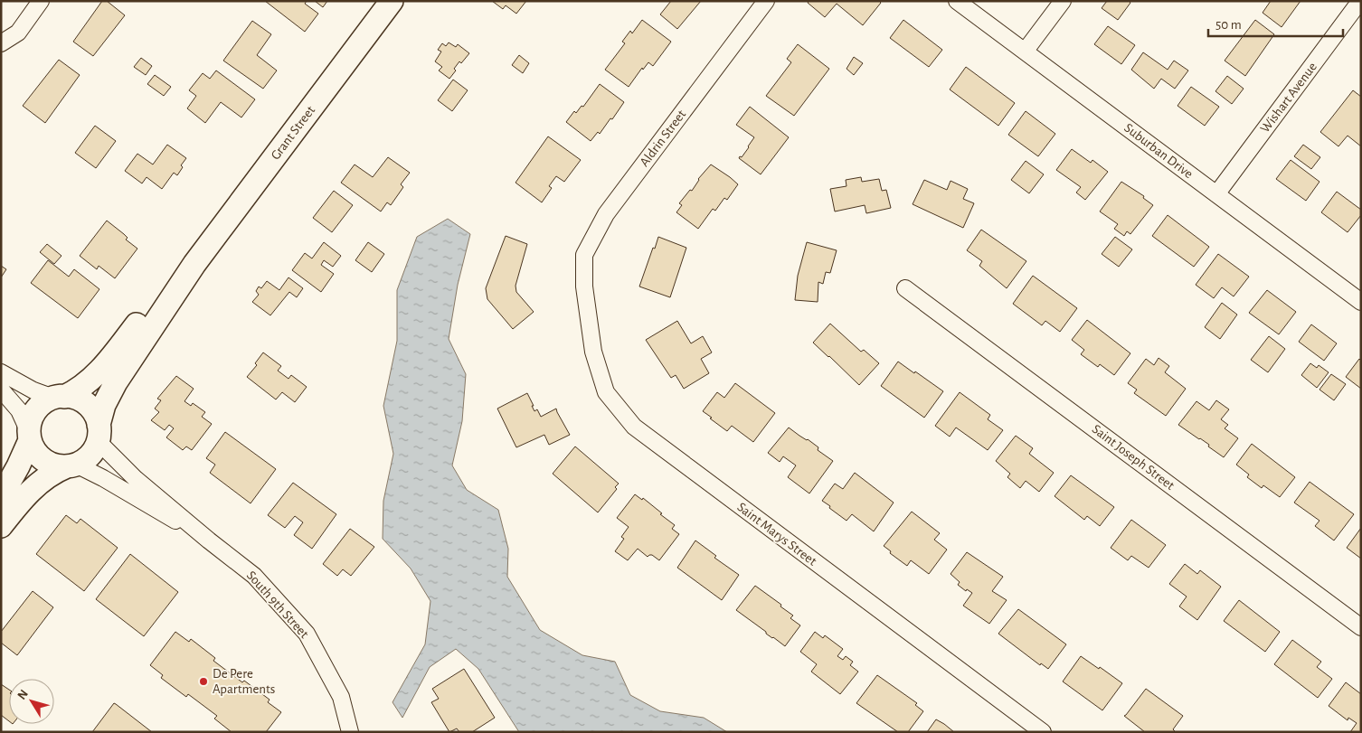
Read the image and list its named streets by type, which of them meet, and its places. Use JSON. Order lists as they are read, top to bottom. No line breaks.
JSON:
{"streets":{"street":["Wishart Avenue","Grant Street","Aldrin Street","Suburban Drive","Saint Joseph Street","Saint Marys Street","South 9th Street"]},"crossings":[["Wishart Avenue","Suburban Drive"],["Grant Street","South 9th Street"],["Aldrin Street","Saint Marys Street"]],"places":["De Pere Apartments"],"scale_bar":"50 m","north":"top left"}
